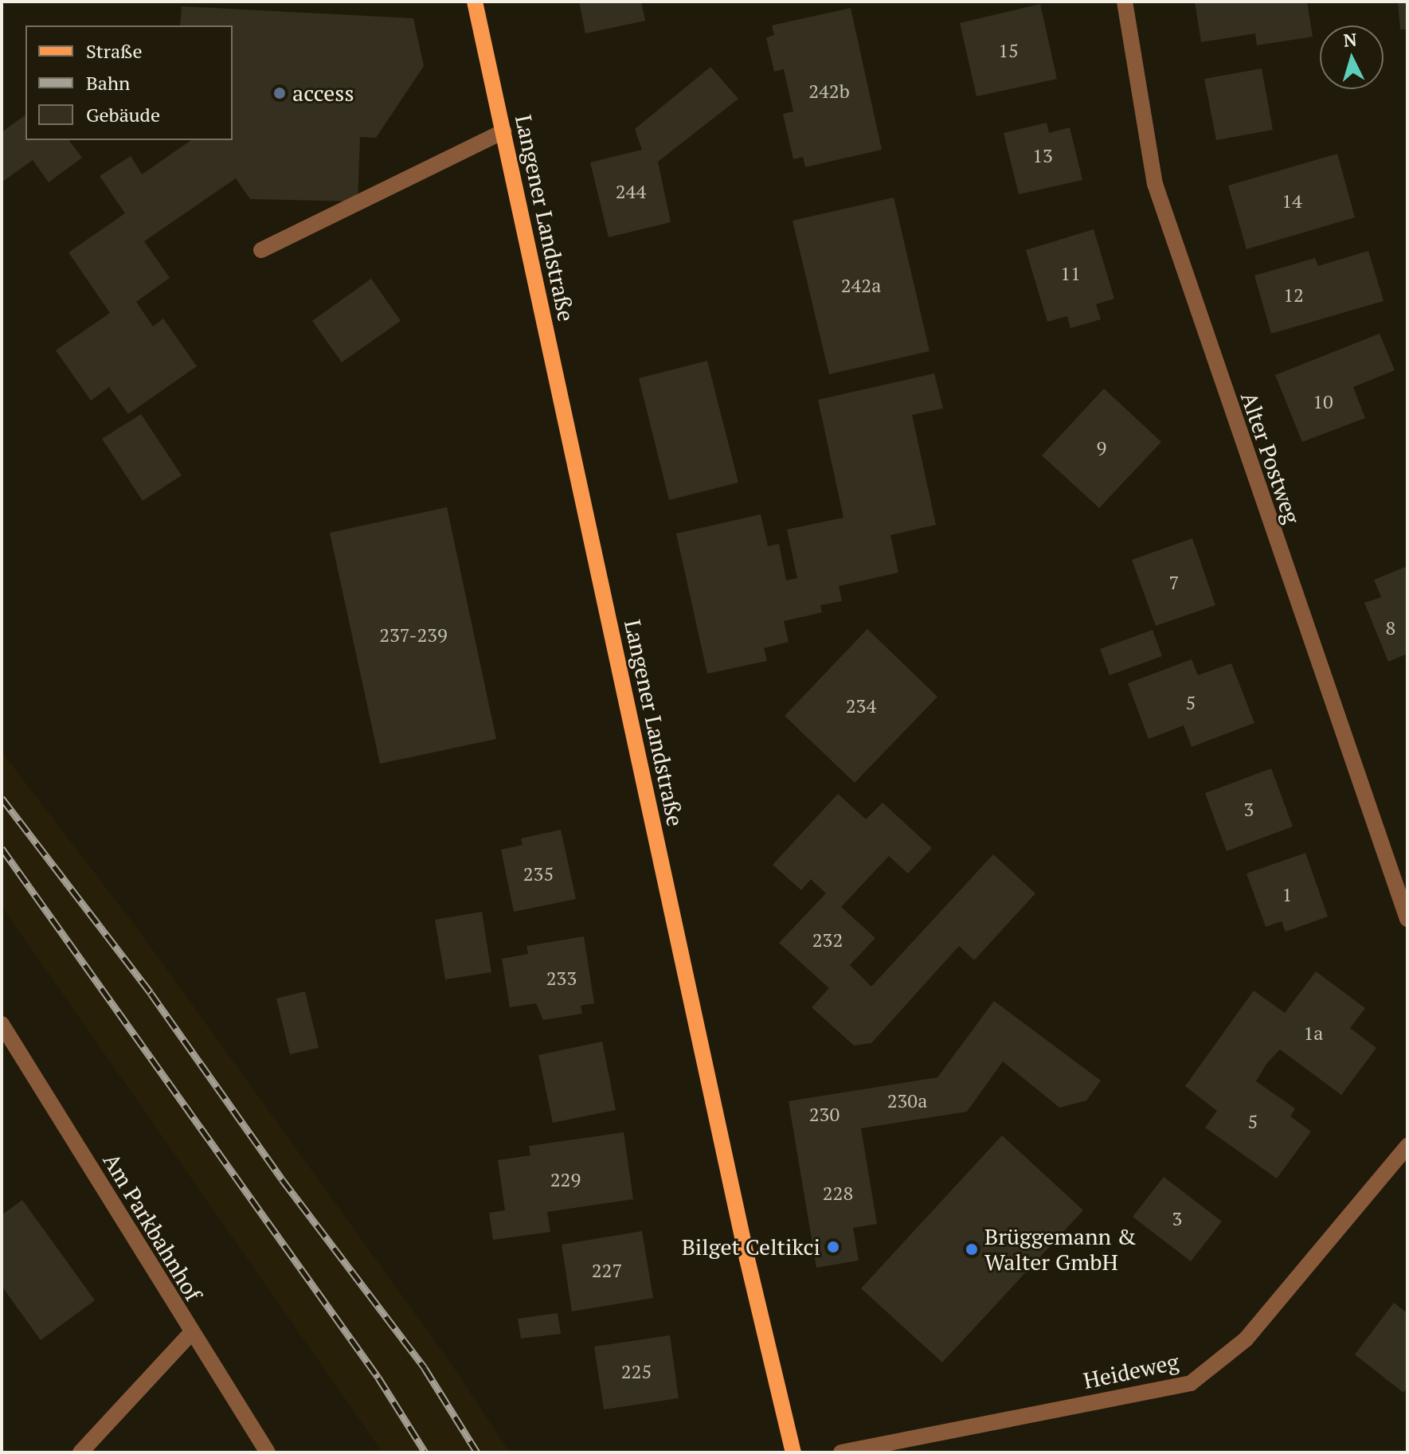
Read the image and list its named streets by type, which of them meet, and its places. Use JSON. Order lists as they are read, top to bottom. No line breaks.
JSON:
{"streets":{"main road":["Langener Landstraße"],"street":["Alter Postweg","Am Parkbahnhof","Heideweg"]},"places":["access","Bilget Celtikci","Brüggemann & Walter GmbH"],"house_numbers":["15","242b","13","244","14","11","242a","12","10","9","7","8","237-239","5","234","3","235","1","232","233","1a","230a","230","5","229","228","3","227","225"],"legend":["Straße","Bahn","Gebäude"],"north":"top"}
